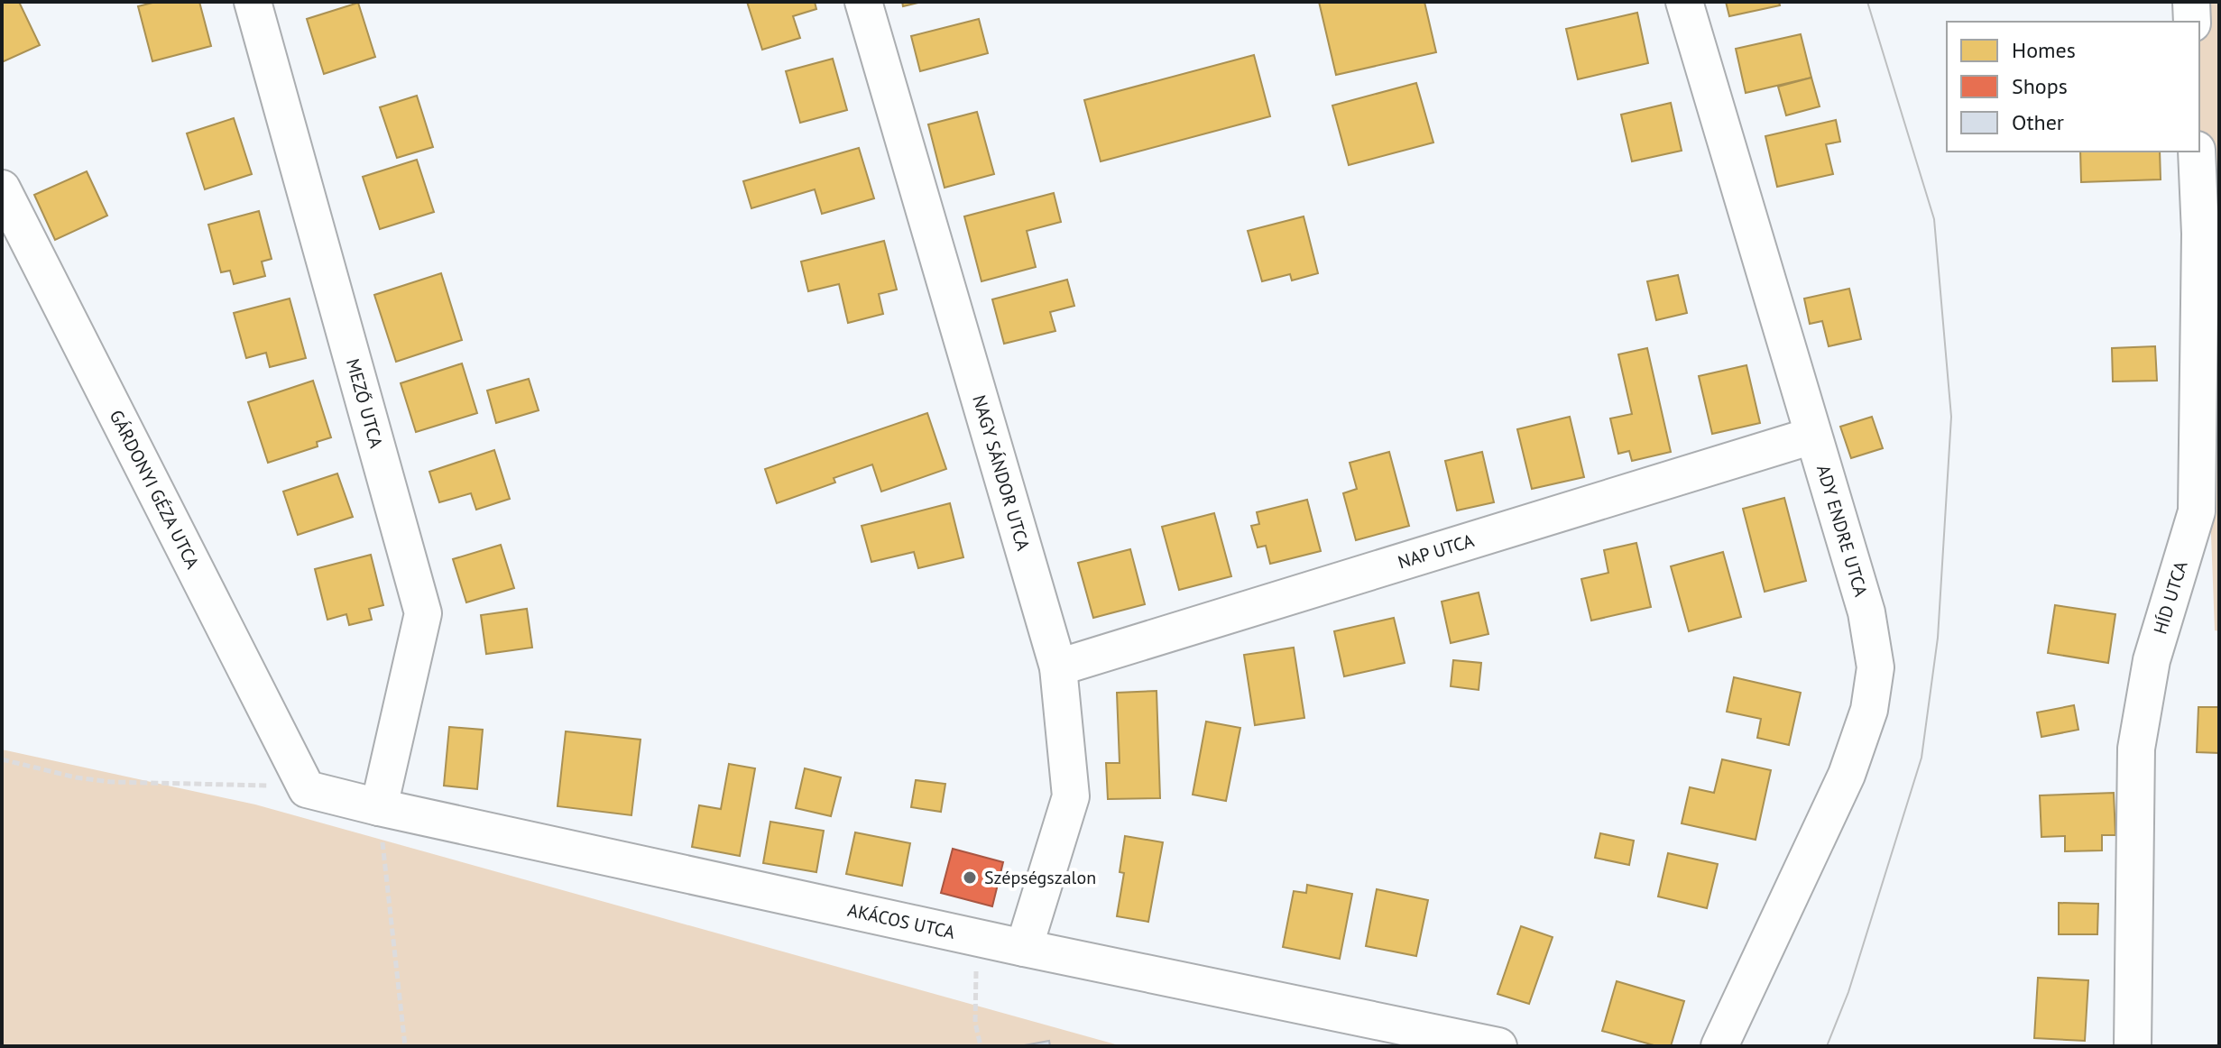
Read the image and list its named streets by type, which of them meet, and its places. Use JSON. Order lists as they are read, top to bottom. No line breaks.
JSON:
{"streets":{"street":["MEZŐ UTCA","NAGY SÁNDOR UTCA","GÁRDONYI GÉZA UTCA","ADY ENDRE UTCA","NAP UTCA","HÍD UTCA","AKÁCOS UTCA"]},"crossings":[["MEZŐ UTCA","AKÁCOS UTCA"],["NAGY SÁNDOR UTCA","NAP UTCA"],["NAGY SÁNDOR UTCA","AKÁCOS UTCA"],["GÁRDONYI GÉZA UTCA","AKÁCOS UTCA"],["ADY ENDRE UTCA","NAP UTCA"]],"places":["Szépségszalon"],"legend":["Homes","Shops","Other"]}
